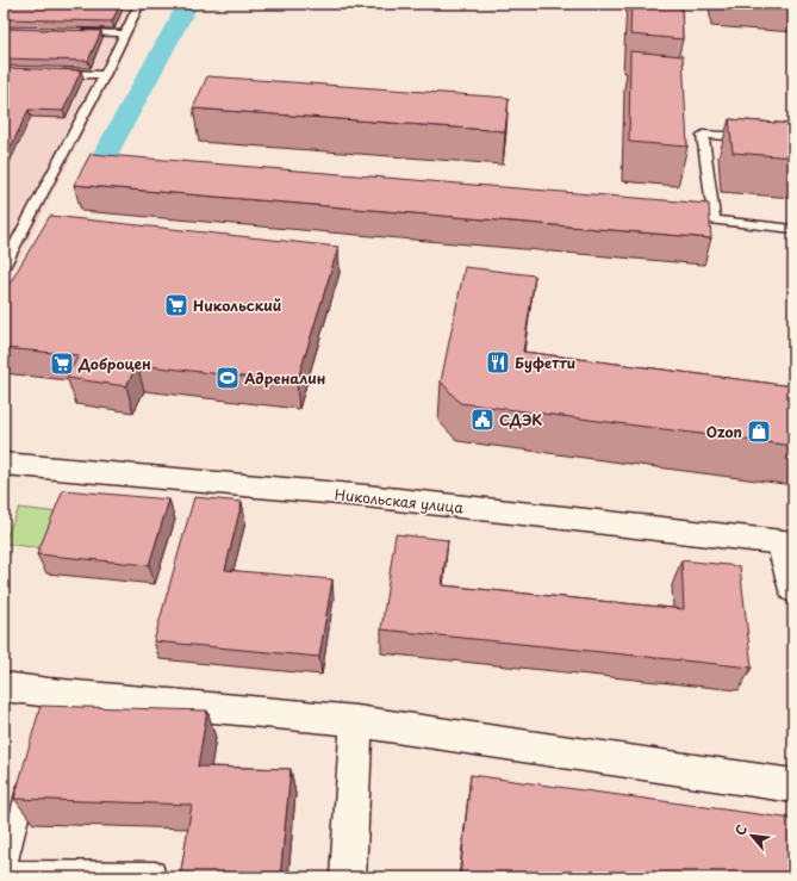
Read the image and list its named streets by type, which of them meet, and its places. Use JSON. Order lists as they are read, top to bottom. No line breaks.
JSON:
{"streets":{"street":["Никольская улица"]},"places":{"supermarket":["Никольский","Доброцен"],"restaurant":["Буфетти"],"sports":["Адреналин"],"public building":["СДЭК"],"shop":["Ozon"]},"north":"top left"}
